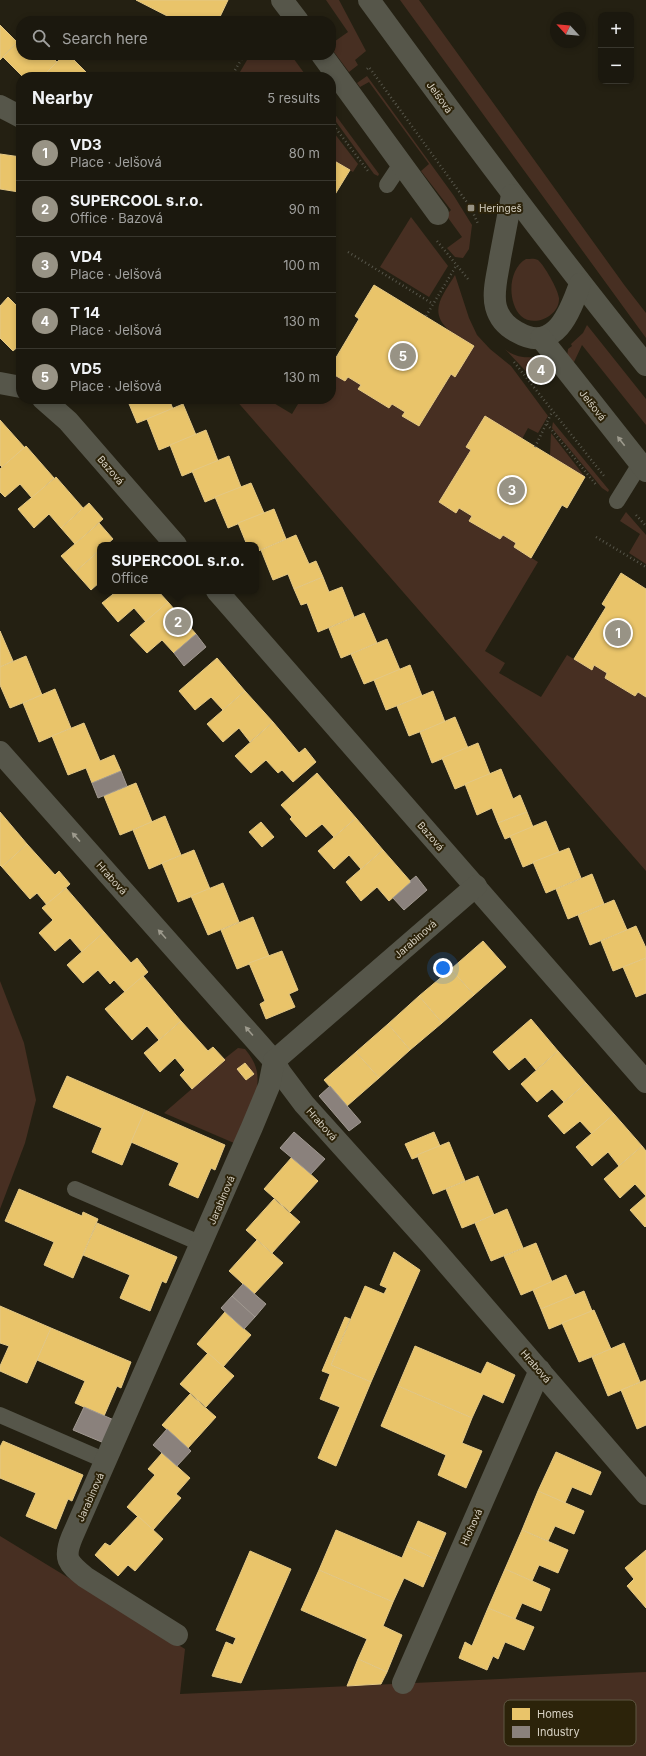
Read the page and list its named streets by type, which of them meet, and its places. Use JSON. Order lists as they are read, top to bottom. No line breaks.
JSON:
{"streets":{"street":["Jelšová","Bazová","Hrabová","Jarabinová","Hlohová"]},"crossings":[["Bazová","Jarabinová"],["Hrabová","Jarabinová"],["Hrabová","Hlohová"]],"one_way":["Hrabová"],"places":{"transit":["Heringeš"]},"legend":["Homes","Industry"],"north":"top left","page":{"map_buttons":["+","−"],"search":"Search here","heading":["Nearby","5 results"],"list":[{"mark":"1","name":"VD3","note":"Place · Jelšová","value":"80 m"},{"mark":"2","name":"SUPERCOOL s.r.o.","note":"Office · Bazová","value":"90 m"},{"mark":"3","name":"VD4","note":"Place · Jelšová","value":"100 m"},{"mark":"4","name":"T 14","note":"Place · Jelšová","value":"130 m"},{"mark":"5","name":"VD5","note":"Place · Jelšová","value":"130 m"}],"pins":["5","4","3","2","1"],"popup":["SUPERCOOL s.r.o.","Office"]}}
